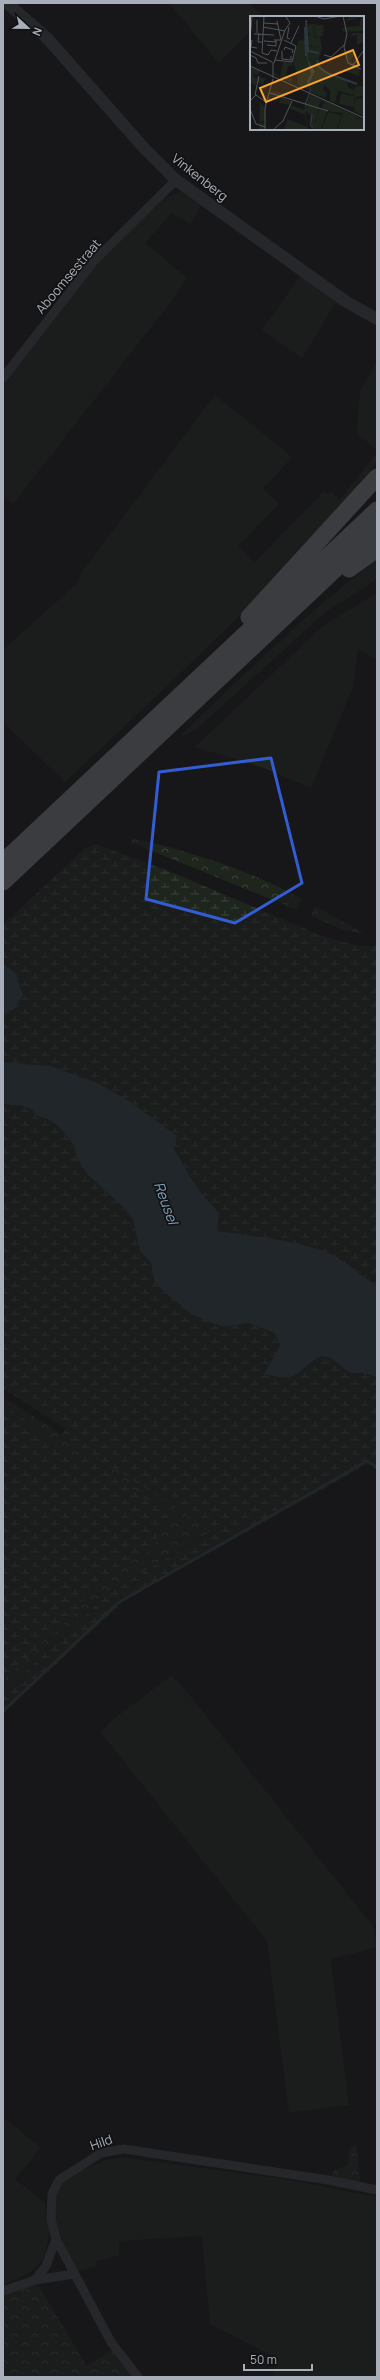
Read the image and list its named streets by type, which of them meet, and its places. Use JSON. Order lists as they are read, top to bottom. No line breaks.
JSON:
{"streets":{"street":["Vinkenberg","Aboomsestraat","Hild"]},"crossings":[["Vinkenberg","Aboomsestraat"]],"water":["Reusel"],"scale_bar":"50 m","north":"right"}
